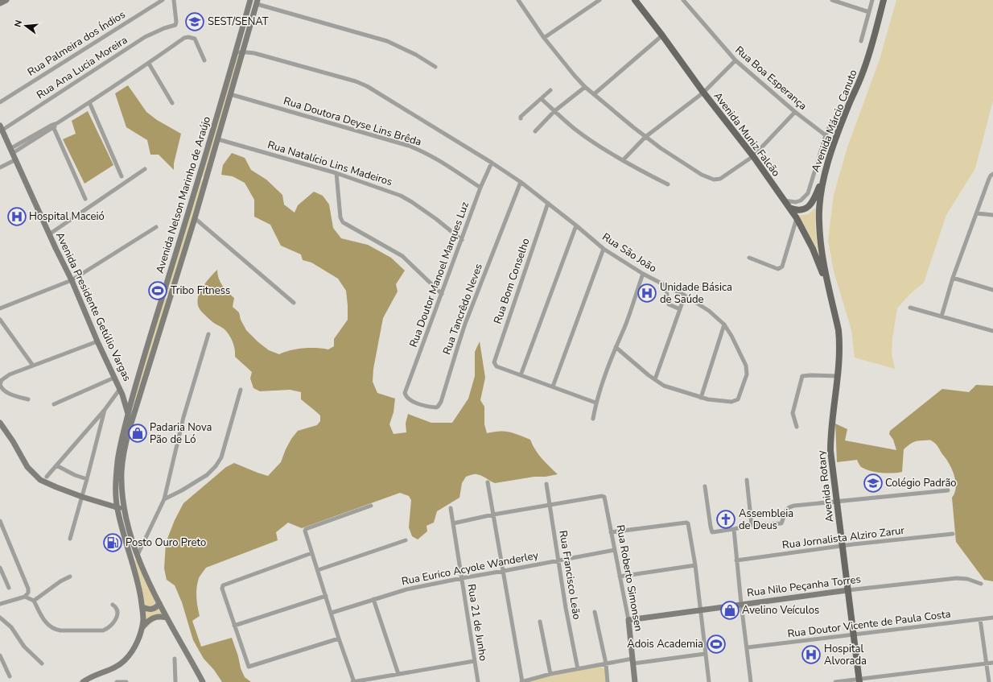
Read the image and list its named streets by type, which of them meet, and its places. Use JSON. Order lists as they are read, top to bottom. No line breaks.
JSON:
{"streets":{"main road":["Avenida Márcio Canuto","Avenida Muniz Falcão","Avenida Nelson Marinho de Araújo","Avenida Presidente Getúlio Vargas","Avenida Rotary","Rua Roberto Simonsen","Rua Nilo Peçanha Torres"],"street":["Rua Palmeira dos Índios","Rua Ana Lucia Moreira","Rua Boa Esperança","Rua Doutora Deyse Lins Brêda","Rua Natalício Lins Madeiros","Rua São João","Rua Doutor Manoel Marques Luz","Rua Bom Conselho","Rua Tancrêdo Neves","Rua Jornalista Alziro Zarur","Rua Eurico Acyole Wanderley","Rua Francisco Leão","Rua 21 de Junho","Rua Doutor Vicente de Paula Costa"]},"crossings":[["Rua Ana Lucia Moreira","Avenida Presidente Getúlio Vargas"],["Avenida Márcio Canuto","Avenida Muniz Falcão"],["Avenida Márcio Canuto","Avenida Rotary"],["Rua Doutora Deyse Lins Brêda","Avenida Nelson Marinho de Araújo"],["Rua Doutora Deyse Lins Brêda","Rua Doutor Manoel Marques Luz"],["Avenida Muniz Falcão","Avenida Rotary"],["Rua Natalício Lins Madeiros","Avenida Nelson Marinho de Araújo"],["Rua Natalício Lins Madeiros","Rua Doutor Manoel Marques Luz"],["Avenida Nelson Marinho de Araújo","Rua São João"],["Avenida Nelson Marinho de Araújo","Avenida Presidente Getúlio Vargas"],["Rua São João","Rua Doutor Manoel Marques Luz"],["Rua São João","Rua Bom Conselho"],["Rua São João","Rua Tancrêdo Neves"],["Rua Doutor Manoel Marques Luz","Rua Tancrêdo Neves"],["Avenida Rotary","Rua Jornalista Alziro Zarur"],["Avenida Rotary","Rua Nilo Peçanha Torres"],["Avenida Rotary","Rua Doutor Vicente de Paula Costa"],["Rua Eurico Acyole Wanderley","Rua Francisco Leão"],["Rua Eurico Acyole Wanderley","Rua Roberto Simonsen"],["Rua Eurico Acyole Wanderley","Rua 21 de Junho"],["Rua Francisco Leão","Rua Roberto Simonsen"],["Rua Roberto Simonsen","Rua Nilo Peçanha Torres"]],"places":{"school or university":["SEST/SENAT","Colégio Padrão"],"hospital":["Hospital Maceió","Unidade Básica de Saúde","Hospital Alvorada"],"sports":["Tribo Fitness","Adois Academia"],"shop":["Padaria Nova Pão de Ló","Avelino Veículos"],"church":["Assembleia de Deus"],"fuel station":["Posto Ouro Preto"]},"north":"left"}
